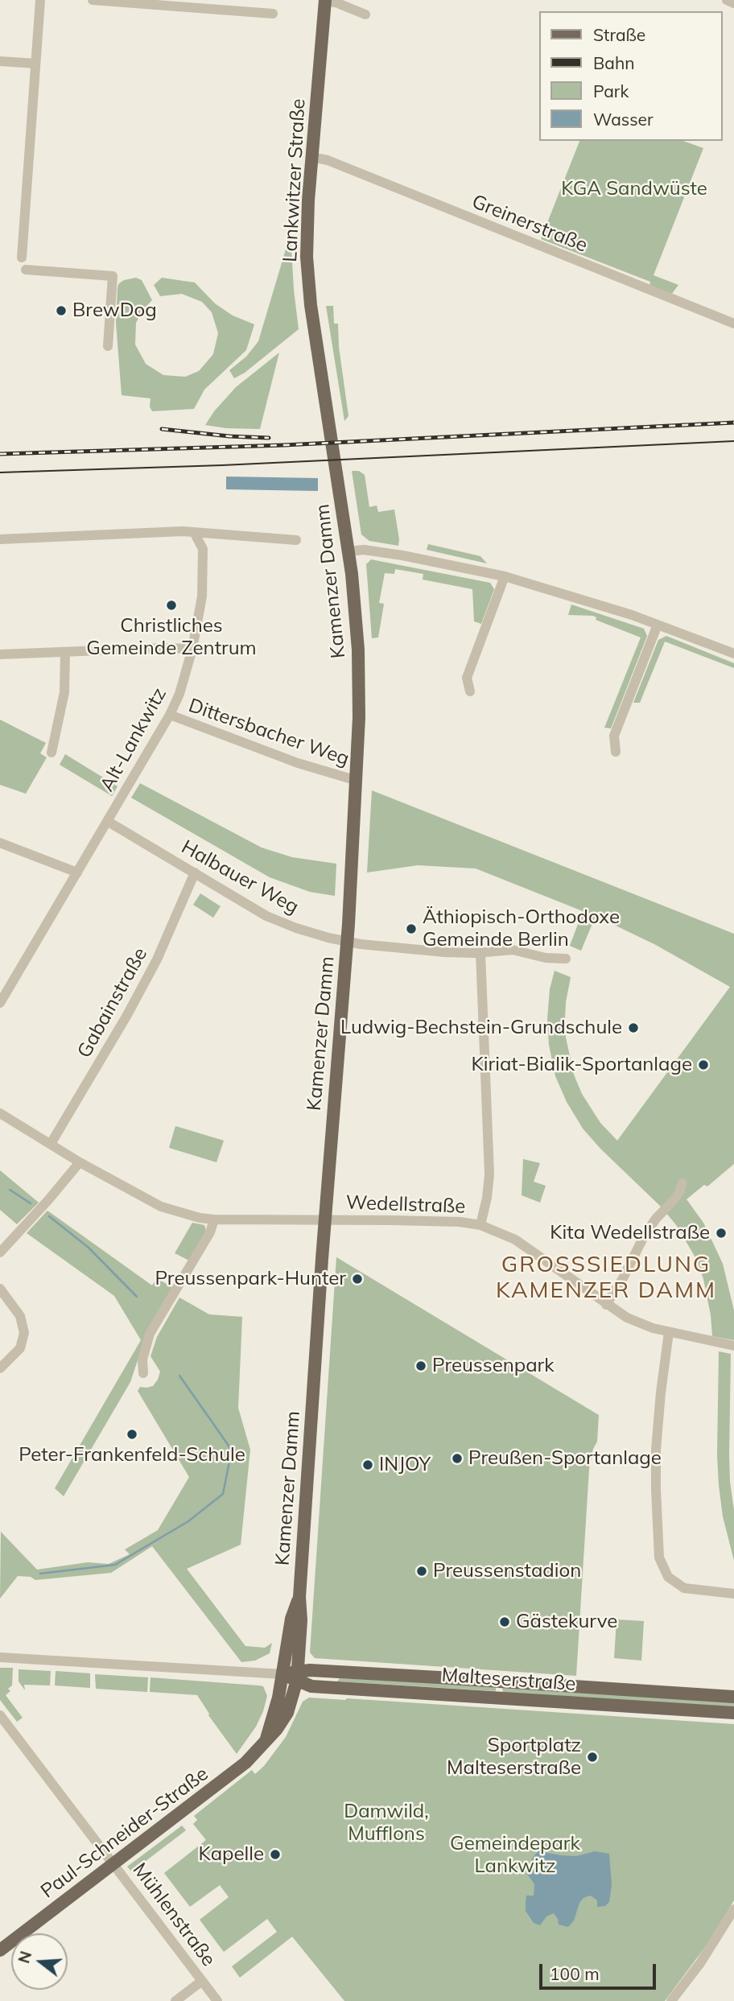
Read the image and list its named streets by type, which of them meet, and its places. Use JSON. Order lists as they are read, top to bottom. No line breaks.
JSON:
{"streets":{"main road":["Lankwitzer Straße","Kamenzer Damm","Malteserstraße","Paul-Schneider-Straße"],"street":["Greinerstraße","Dittersbacher Weg","Alt-Lankwitz","Halbauer Weg","Gabainstraße","Wedellstraße","Mühlenstraße"]},"crossings":[["Lankwitzer Straße","Greinerstraße"],["Lankwitzer Straße","Kamenzer Damm"],["Kamenzer Damm","Dittersbacher Weg"],["Kamenzer Damm","Halbauer Weg"],["Kamenzer Damm","Wedellstraße"],["Kamenzer Damm","Malteserstraße"],["Kamenzer Damm","Paul-Schneider-Straße"],["Dittersbacher Weg","Alt-Lankwitz"],["Alt-Lankwitz","Halbauer Weg"],["Halbauer Weg","Gabainstraße"],["Gabainstraße","Wedellstraße"],["Malteserstraße","Paul-Schneider-Straße"],["Paul-Schneider-Straße","Mühlenstraße"]],"districts":["GROSSSIEDLUNG KAMENZER DAMM"],"parks":["KGA Sandwüste","Damwild, Mufflons","Gemeindepark Lankwitz"],"places":["BrewDog","Christliches Gemeinde Zentrum","Äthiopisch-Orthodoxe Gemeinde Berlin","Ludwig-Bechstein-Grundschule","Kiriat-Bialik-Sportanlage","Kita Wedellstraße","Preussenpark-Hunter","Preussenpark","Peter-Frankenfeld-Schule","Preußen-Sportanlage","INJOY","Preussenstadion","Gästekurve","Sportplatz Malteserstraße","Kapelle"],"legend":["Straße","Bahn","Park","Wasser"],"scale_bar":"100 m","north":"left"}
